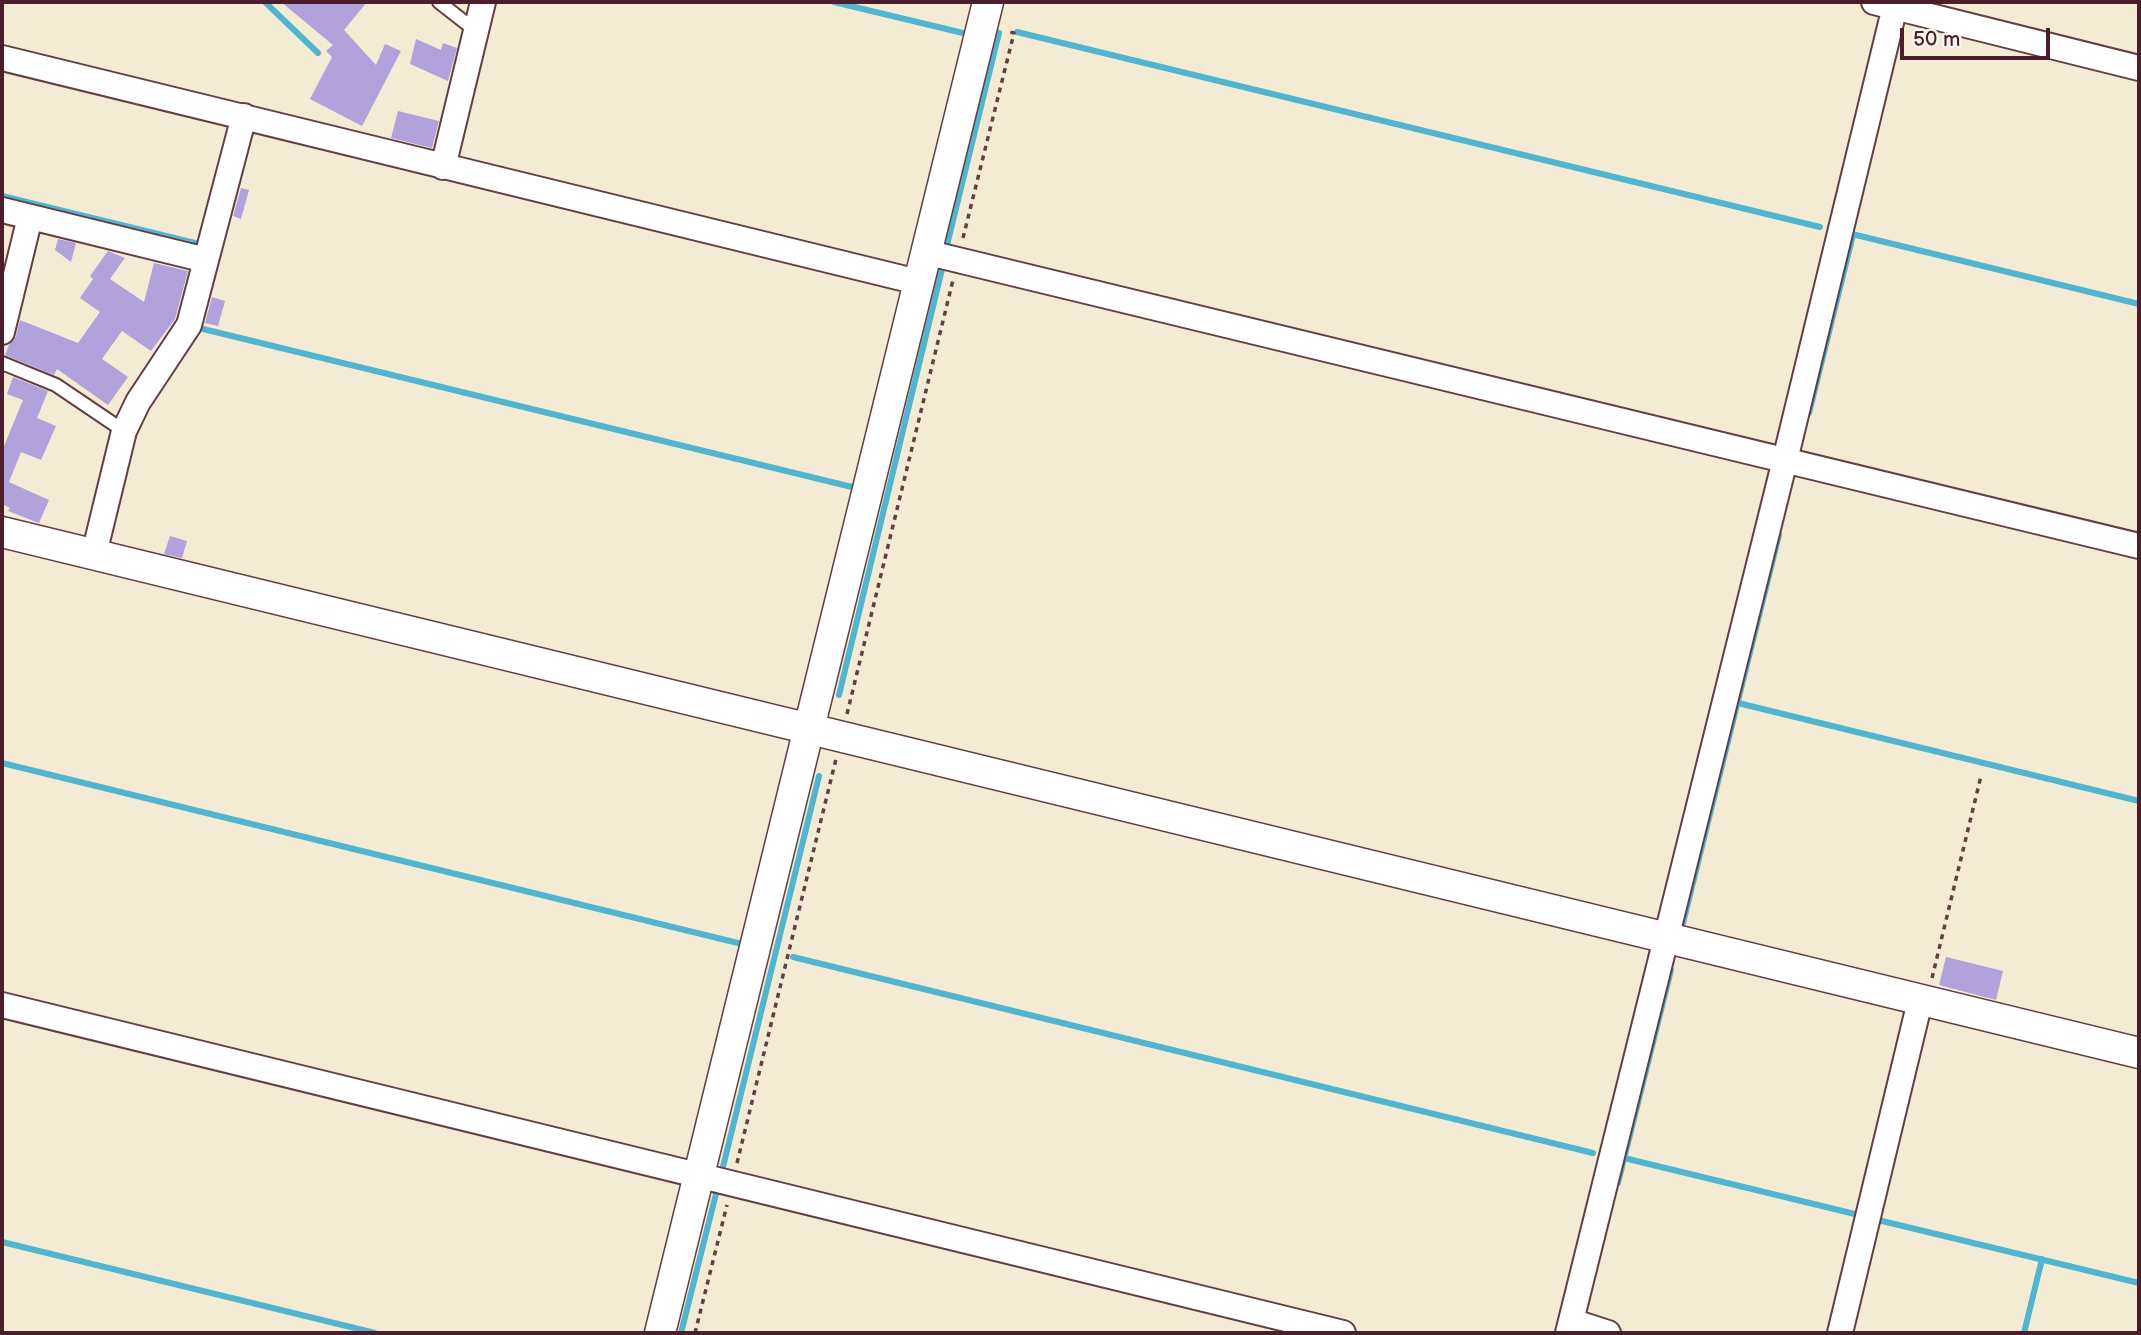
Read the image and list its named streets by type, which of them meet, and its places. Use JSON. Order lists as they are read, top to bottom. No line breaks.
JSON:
{"scale_bar":"50 m"}
